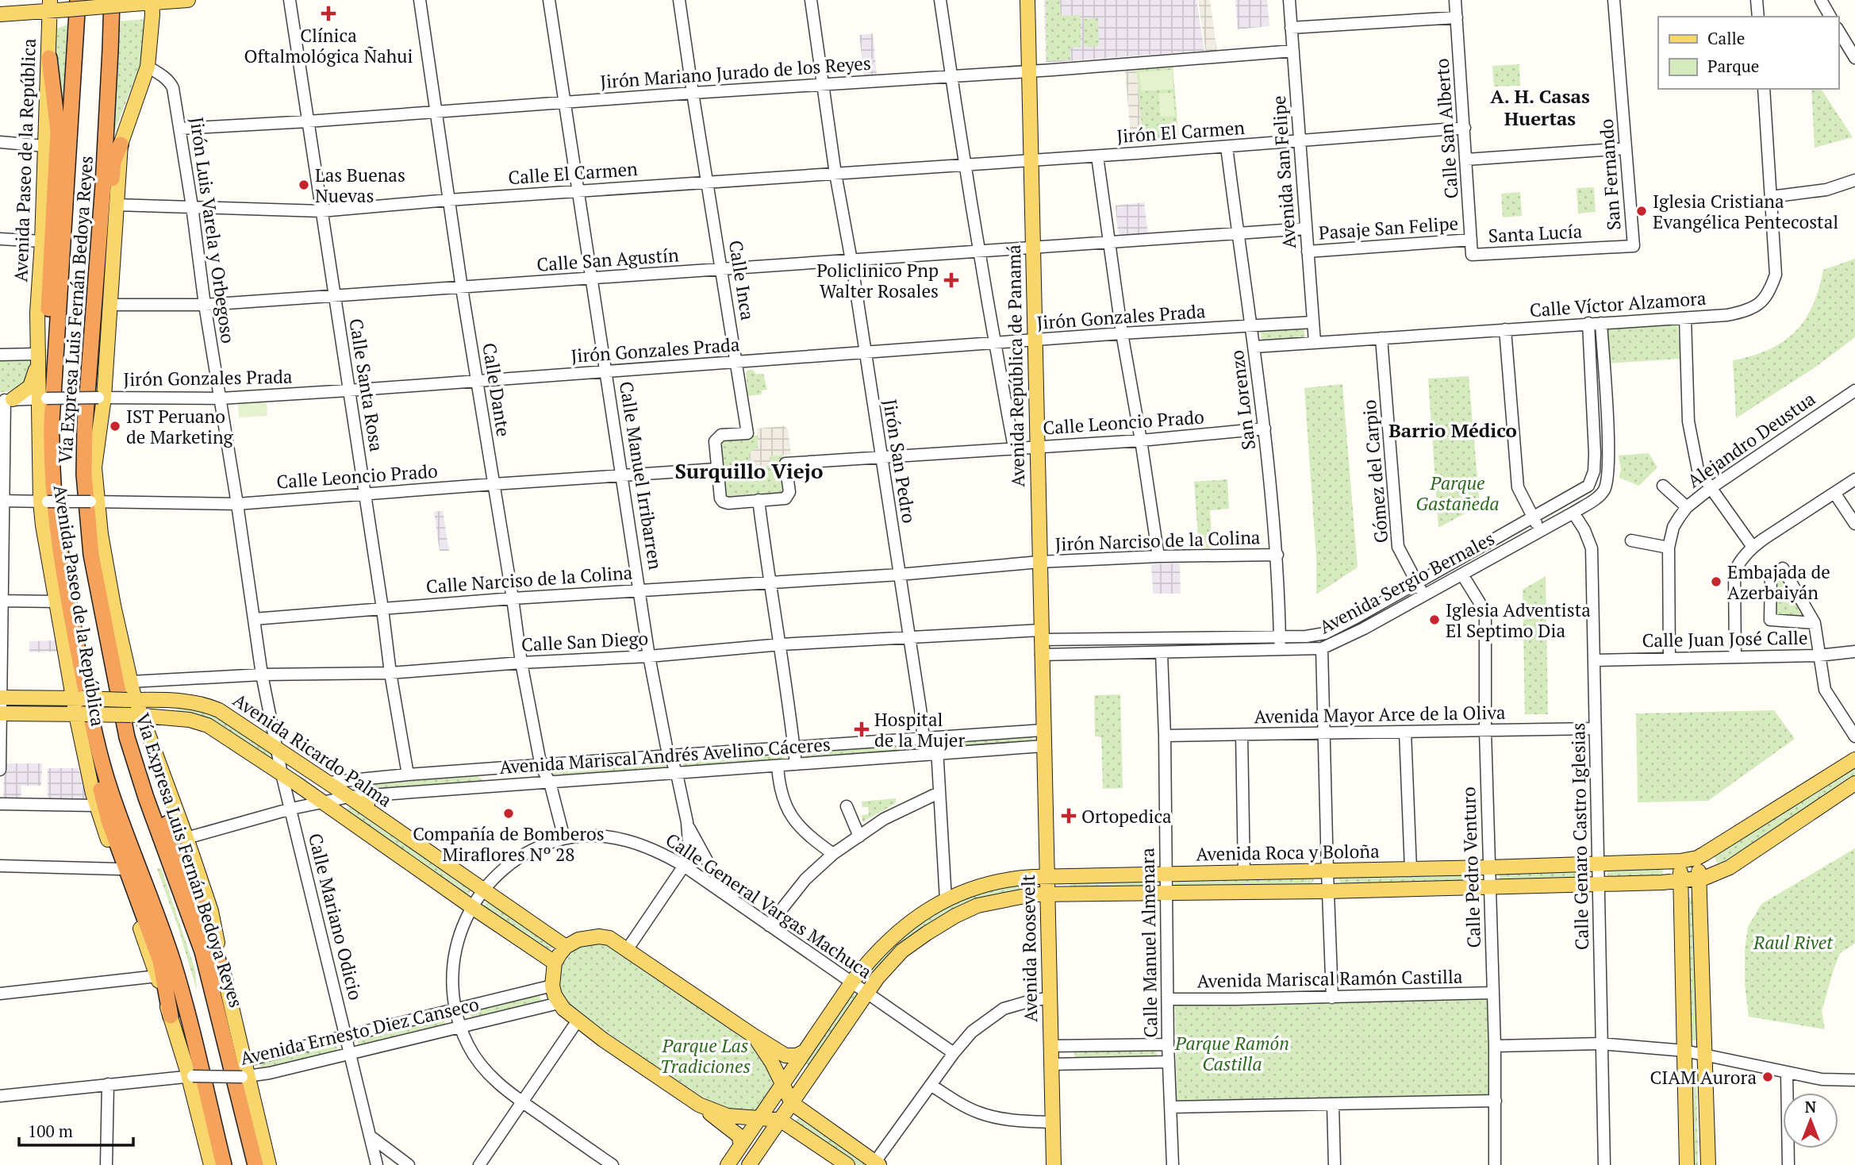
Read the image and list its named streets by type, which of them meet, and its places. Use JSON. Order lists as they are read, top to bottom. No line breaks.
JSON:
{"streets":{"highway":["Vía Expresa Luis Fernán Bedoya Reyes"],"main road":["Avenida Paseo de la República","Avenida República de Panamá","Avenida Ricardo Palma","Avenida Roca y Boloña","Avenida Roosevelt"],"street":["Jirón Mariano Jurado de los Reyes","Calle San Alberto","Jirón El Carmen","Avenida San Felipe","Calle El Carmen","San Fernando","Pasaje San Felipe","Jirón Luis Varela y Orbegoso","Santa Lucía","Calle San Agustín","Calle Inca","Calle Víctor Alzamora","Jirón Gonzales Prada","Calle Santa Rosa","Calle Dante","San Lorenzo","Calle Leoncio Prado","Alejandro Deustua","Jirón San Pedro","Gómez del Carpio","Calle Manuel Irribarren","Jirón Narciso de la Colina","Calle Narciso de la Colina","Avenida Sergio Bernales","Calle Juan José Calle","Calle San Diego","Avenida Mayor Arce de la Oliva","Avenida Mariscal Andrés Avelino Cáceres","Calle Genaro Castro Iglesias","Calle Pedro Venturo","Calle General Vargas Machuca","Calle Mariano Odicio","Calle Manuel Almenara","Avenida Mariscal Ramón Castilla","Avenida Ernesto Diez Canseco"]},"crossings":[["Jirón Mariano Jurado de los Reyes","Avenida San Felipe"],["Jirón Mariano Jurado de los Reyes","Jirón Luis Varela y Orbegoso"],["Jirón Mariano Jurado de los Reyes","Calle Inca"],["Jirón Mariano Jurado de los Reyes","Avenida República de Panamá"],["Jirón Mariano Jurado de los Reyes","Calle Santa Rosa"],["Jirón Mariano Jurado de los Reyes","Calle Dante"],["Jirón Mariano Jurado de los Reyes","Jirón San Pedro"],["Jirón Mariano Jurado de los Reyes","Calle Manuel Irribarren"],["Calle San Alberto","Jirón El Carmen"],["Calle San Alberto","Pasaje San Felipe"],["Calle San Alberto","Santa Lucía"],["Jirón El Carmen","Avenida San Felipe"],["Jirón El Carmen","Calle El Carmen"],["Jirón El Carmen","Avenida República de Panamá"],["Jirón El Carmen","San Lorenzo"],["Avenida Paseo de la República","Calle El Carmen"],["Avenida Paseo de la República","Jirón Luis Varela y Orbegoso"],["Avenida Paseo de la República","Calle San Agustín"],["Avenida Paseo de la República","Jirón Gonzales Prada"],["Avenida Paseo de la República","Calle Leoncio Prado"],["Avenida Paseo de la República","Calle San Diego"],["Avenida Paseo de la República","Avenida Ricardo Palma"],["Avenida Paseo de la República","Avenida Mariscal Andrés Avelino Cáceres"],["Avenida Paseo de la República","Avenida Ernesto Diez Canseco"],["Avenida San Felipe","Pasaje San Felipe"],["Avenida San Felipe","Calle San Agustín"],["Avenida San Felipe","Calle Víctor Alzamora"],["Avenida San Felipe","Jirón Gonzales Prada"],["Calle El Carmen","Jirón Luis Varela y Orbegoso"],["Calle El Carmen","Calle Inca"],["Calle El Carmen","Avenida República de Panamá"],["Calle El Carmen","Calle Santa Rosa"],["Calle El Carmen","Calle Dante"],["Calle El Carmen","Jirón San Pedro"],["Calle El Carmen","Calle Manuel Irribarren"],["San Fernando","Santa Lucía"],["Jirón Luis Varela y Orbegoso","Calle San Agustín"],["Jirón Luis Varela y Orbegoso","Jirón Gonzales Prada"],["Jirón Luis Varela y Orbegoso","Calle Leoncio Prado"],["Jirón Luis Varela y Orbegoso","Calle Narciso de la Colina"],["Jirón Luis Varela y Orbegoso","Calle San Diego"],["Jirón Luis Varela y Orbegoso","Avenida Ricardo Palma"],["Jirón Luis Varela y Orbegoso","Calle Mariano Odicio"],["Calle San Agustín","Calle Inca"],["Calle San Agustín","Avenida República de Panamá"],["Calle San Agustín","Calle Santa Rosa"],["Calle San Agustín","Calle Dante"],["Calle San Agustín","San Lorenzo"],["Calle San Agustín","Jirón San Pedro"],["Calle San Agustín","Calle Manuel Irribarren"],["Calle Inca","Jirón Gonzales Prada"],["Calle Inca","Calle Leoncio Prado"],["Calle Víctor Alzamora","San Lorenzo"],["Calle Víctor Alzamora","Gómez del Carpio"],["Jirón Gonzales Prada","Avenida República de Panamá"],["Jirón Gonzales Prada","Calle Santa Rosa"],["Jirón Gonzales Prada","Calle Dante"],["Jirón Gonzales Prada","San Lorenzo"],["Jirón Gonzales Prada","Jirón San Pedro"],["Jirón Gonzales Prada","Calle Manuel Irribarren"],["Avenida República de Panamá","Calle Leoncio Prado"],["Avenida República de Panamá","Jirón Narciso de la Colina"],["Avenida República de Panamá","Calle Narciso de la Colina"],["Avenida República de Panamá","Avenida Sergio Bernales"],["Avenida República de Panamá","Calle San Diego"],["Avenida República de Panamá","Avenida Mariscal Andrés Avelino Cáceres"],["Avenida República de Panamá","Avenida Roosevelt"],["Calle Santa Rosa","Calle Leoncio Prado"],["Calle Santa Rosa","Calle Narciso de la Colina"],["Calle Santa Rosa","Calle San Diego"],["Calle Santa Rosa","Avenida Mariscal Andrés Avelino Cáceres"],["Calle Dante","Calle Leoncio Prado"],["Calle Dante","Calle Narciso de la Colina"],["Calle Dante","Calle San Diego"],["Calle Dante","Avenida Mariscal Andrés Avelino Cáceres"],["Calle Dante","Calle General Vargas Machuca"],["San Lorenzo","Calle Leoncio Prado"],["San Lorenzo","Jirón Narciso de la Colina"],["San Lorenzo","Avenida Sergio Bernales"],["Calle Leoncio Prado","Jirón San Pedro"],["Calle Leoncio Prado","Calle Manuel Irribarren"],["Alejandro Deustua","Calle Juan José Calle"],["Jirón San Pedro","Calle Narciso de la Colina"],["Jirón San Pedro","Calle San Diego"],["Jirón San Pedro","Avenida Mariscal Andrés Avelino Cáceres"],["Gómez del Carpio","Avenida Sergio Bernales"],["Calle Manuel Irribarren","Calle Narciso de la Colina"],["Calle Manuel Irribarren","Calle San Diego"],["Calle Manuel Irribarren","Avenida Mariscal Andrés Avelino Cáceres"],["Calle Manuel Irribarren","Calle General Vargas Machuca"],["Jirón Narciso de la Colina","Calle Narciso de la Colina"],["Avenida Sergio Bernales","Calle San Diego"],["Avenida Sergio Bernales","Calle Genaro Castro Iglesias"],["Avenida Sergio Bernales","Calle Pedro Venturo"],["Avenida Sergio Bernales","Calle Manuel Almenara"],["Calle Juan José Calle","Calle Genaro Castro Iglesias"],["Avenida Mayor Arce de la Oliva","Calle Genaro Castro Iglesias"],["Avenida Mayor Arce de la Oliva","Calle Pedro Venturo"],["Avenida Mayor Arce de la Oliva","Calle Manuel Almenara"],["Avenida Ricardo Palma","Avenida Mariscal Andrés Avelino Cáceres"],["Avenida Ricardo Palma","Calle General Vargas Machuca"],["Avenida Ricardo Palma","Calle Mariano Odicio"],["Avenida Mariscal Andrés Avelino Cáceres","Calle Mariano Odicio"],["Avenida Mariscal Andrés Avelino Cáceres","Avenida Roosevelt"],["Calle Genaro Castro Iglesias","Avenida Roca y Boloña"],["Avenida Roca y Boloña","Calle Pedro Venturo"],["Avenida Roca y Boloña","Calle General Vargas Machuca"],["Avenida Roca y Boloña","Calle Manuel Almenara"],["Avenida Roca y Boloña","Avenida Roosevelt"],["Calle Pedro Venturo","Avenida Mariscal Ramón Castilla"],["Calle General Vargas Machuca","Avenida Ernesto Diez Canseco"],["Calle Mariano Odicio","Avenida Ernesto Diez Canseco"],["Calle Manuel Almenara","Avenida Mariscal Ramón Castilla"]],"districts":["A. H. Casas Huertas","Barrio Médico","Surquillo Viejo"],"parks":["Parque Gastañeda","Raul Rivet","Parque Ramón Castilla","Parque Las Tradiciones"],"places":{"health":["Clínica Oftalmológica Ñahui","Policlinico Pnp Walter Rosales","Hospital de la Mujer","Ortopedica"],"other":["Las Buenas Nuevas","Iglesia Cristiana Evangélica Pentecostal","IST Peruano de Marketing","Embajada de Azerbaiyán","Iglesia Adventista El Septimo Dia","Compañía de Bomberos Miraflores Nº 28","CIAM Aurora"]},"legend":["Calle","Parque"],"scale_bar":"100 m","north":"top"}
